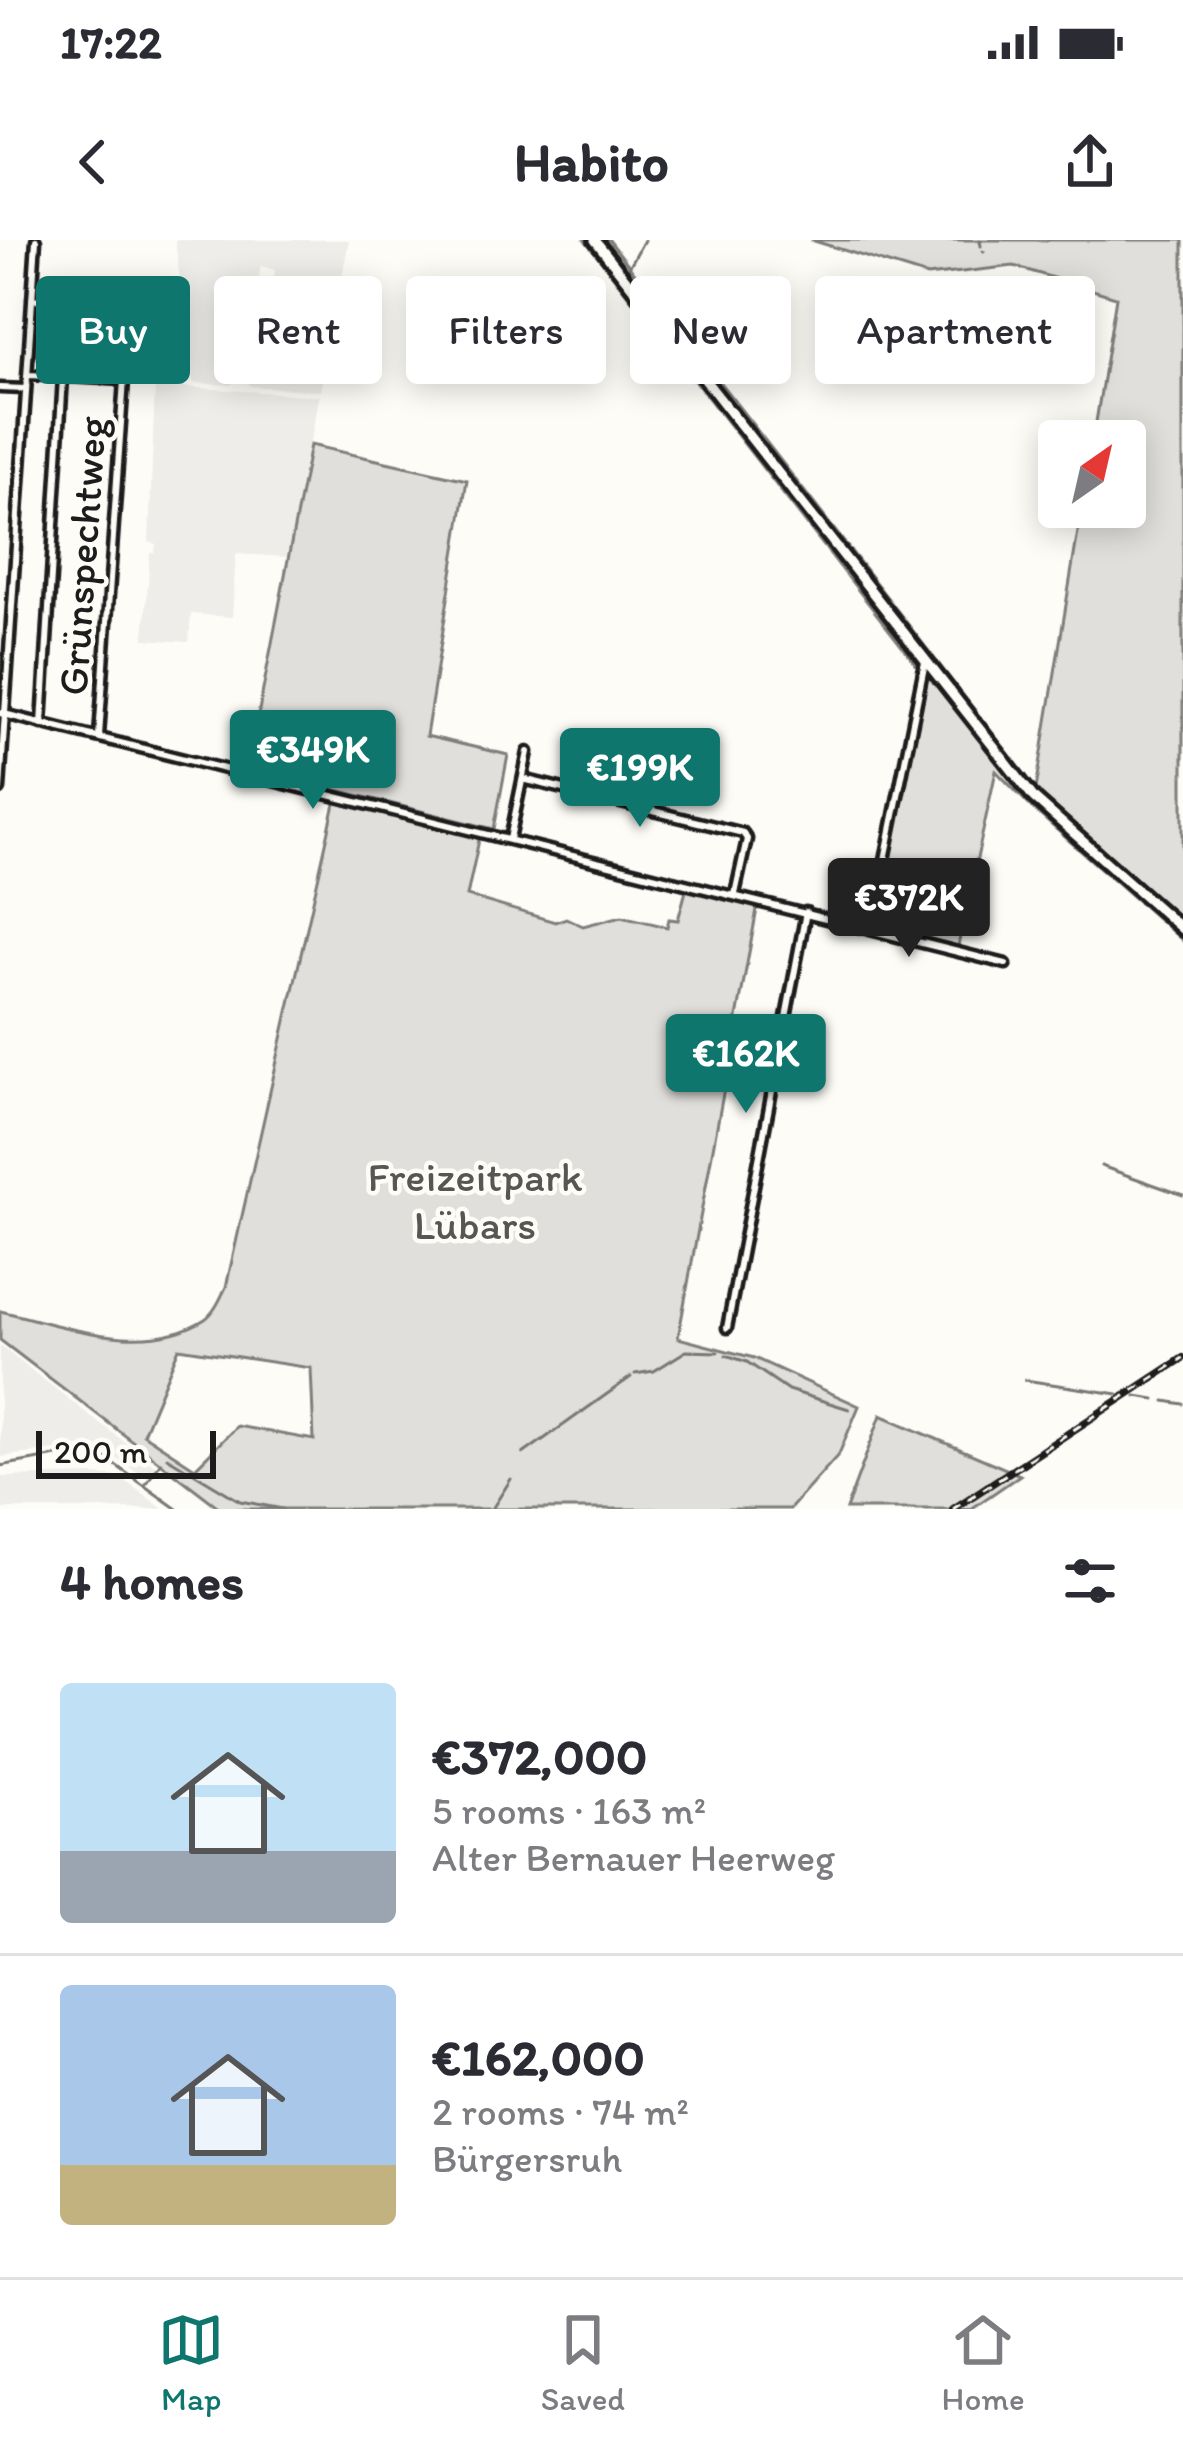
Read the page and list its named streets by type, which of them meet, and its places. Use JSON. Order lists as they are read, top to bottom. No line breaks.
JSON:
{"streets":{"street":["Grünspechtweg"]},"parks":["Freizeitpark Lübars"],"scale_bar":"200 m","north":"top right","page":{"status":"17:22","header":"Habito","chip":["Buy","Rent","Filters","New","Apartment"],"price":["€349K","€199K","€372K","€162K"],"scale":"200 m","heading":"4 homes","list":[{"name":"€372,000","note":"5 rooms · 163 m² · Alter Bernauer Heerweg"},{"name":"€162,000","note":"2 rooms · 74 m² · Bürgersruh"}],"tabs":["Map","Saved","Home"]}}
